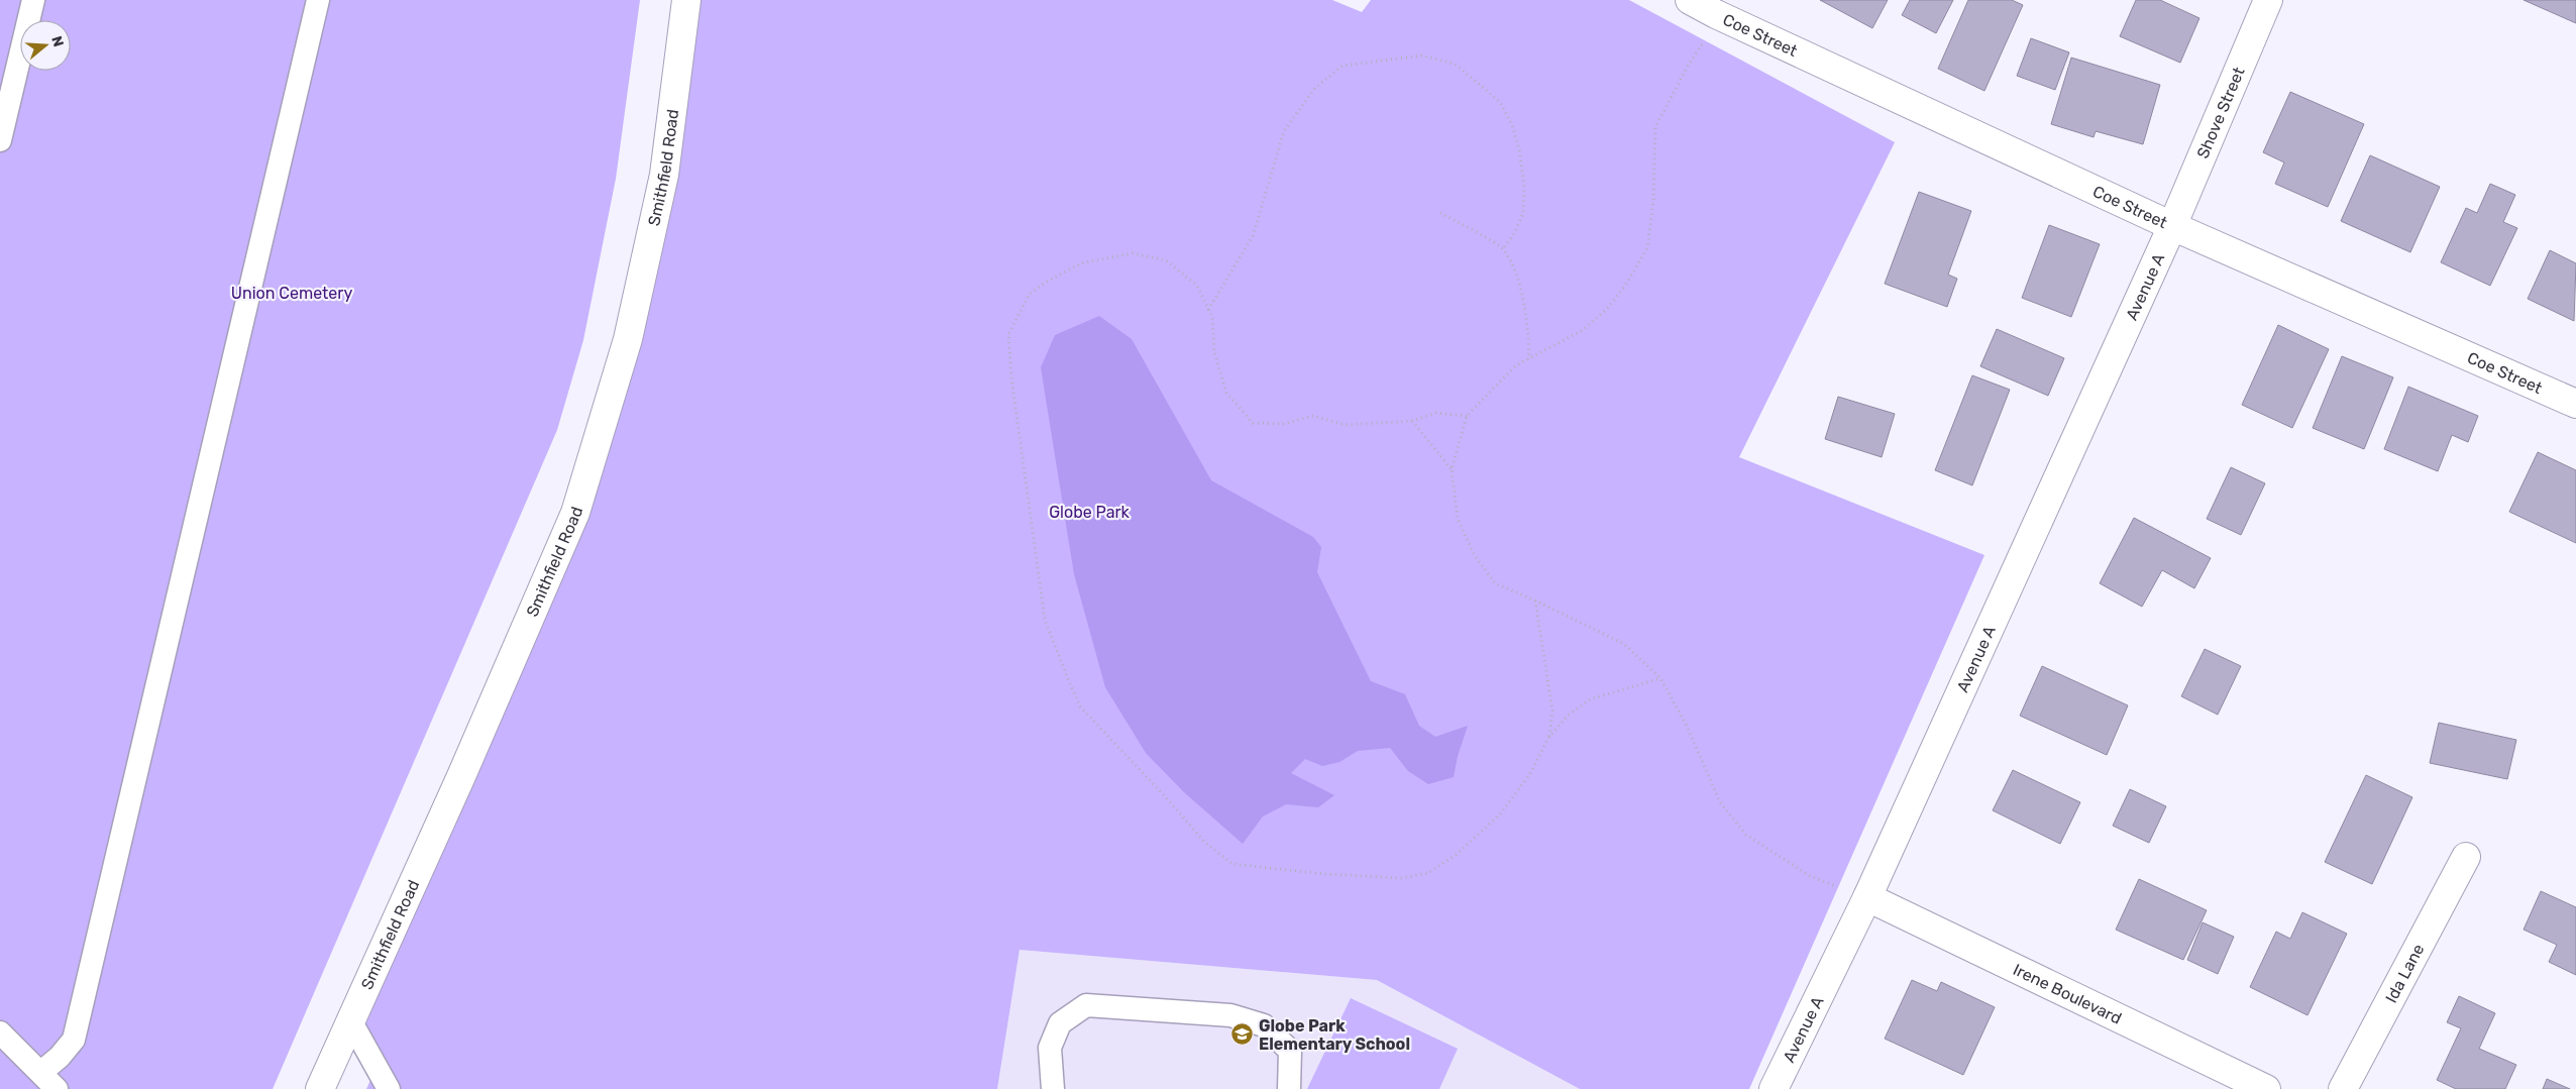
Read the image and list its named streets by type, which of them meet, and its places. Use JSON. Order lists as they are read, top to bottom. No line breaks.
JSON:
{"streets":{"street":["Coe Street","Shove Street","Smithfield Road","Avenue A","Ida Lane","Irene Boulevard"]},"crossings":[["Coe Street","Shove Street"],["Coe Street","Avenue A"],["Shove Street","Avenue A"],["Avenue A","Irene Boulevard"]],"parks":["Union Cemetery","Globe Park"],"places":{"school or university":["Globe Park Elementary School"]},"north":"right"}
